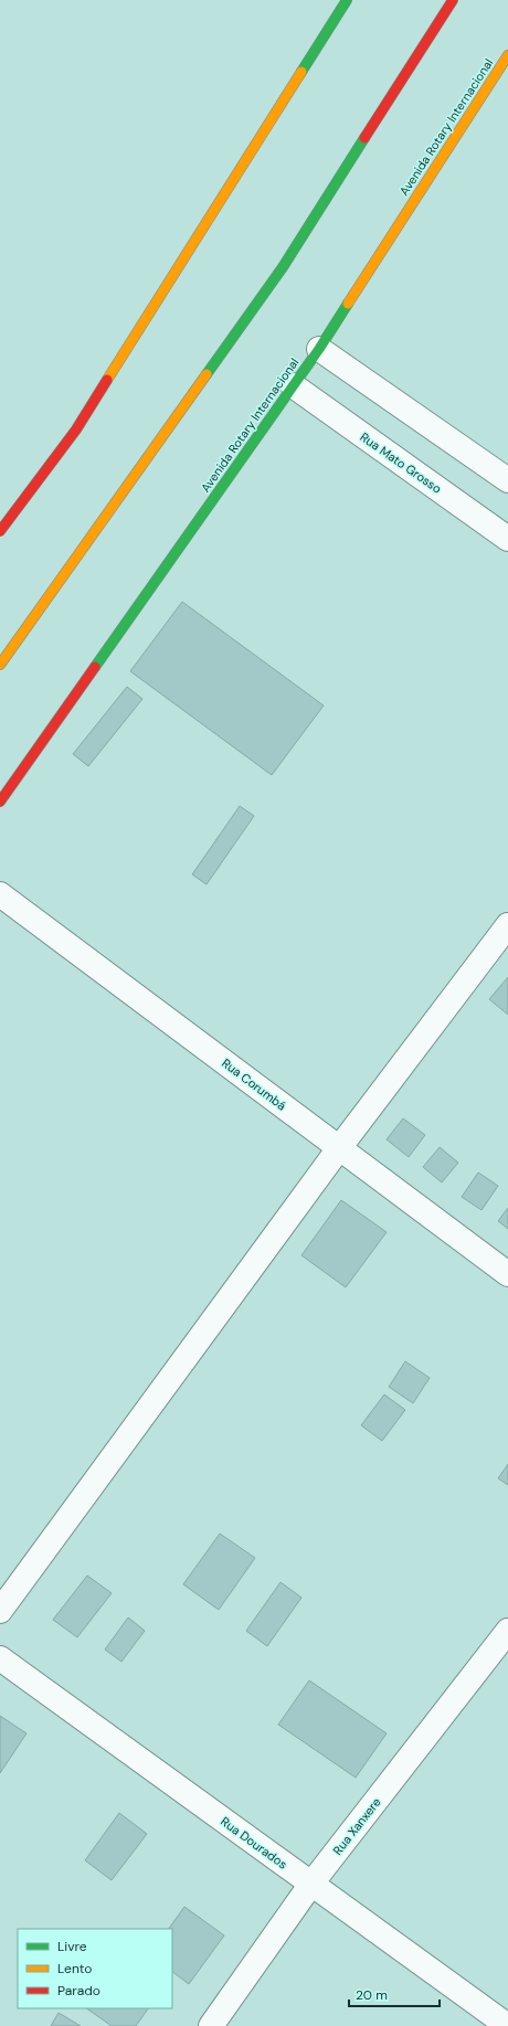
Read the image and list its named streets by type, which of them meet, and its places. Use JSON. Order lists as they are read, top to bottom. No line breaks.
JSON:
{"streets":{"main road":["Avenida Rotary Internacional"],"street":["Rua Mato Grosso","Rua Corumbá","Rua Xanxere","Rua Dourados"]},"crossings":[["Avenida Rotary Internacional","Rua Mato Grosso"],["Rua Xanxere","Rua Dourados"]],"legend":["Livre","Lento","Parado"],"scale_bar":"20 m"}
